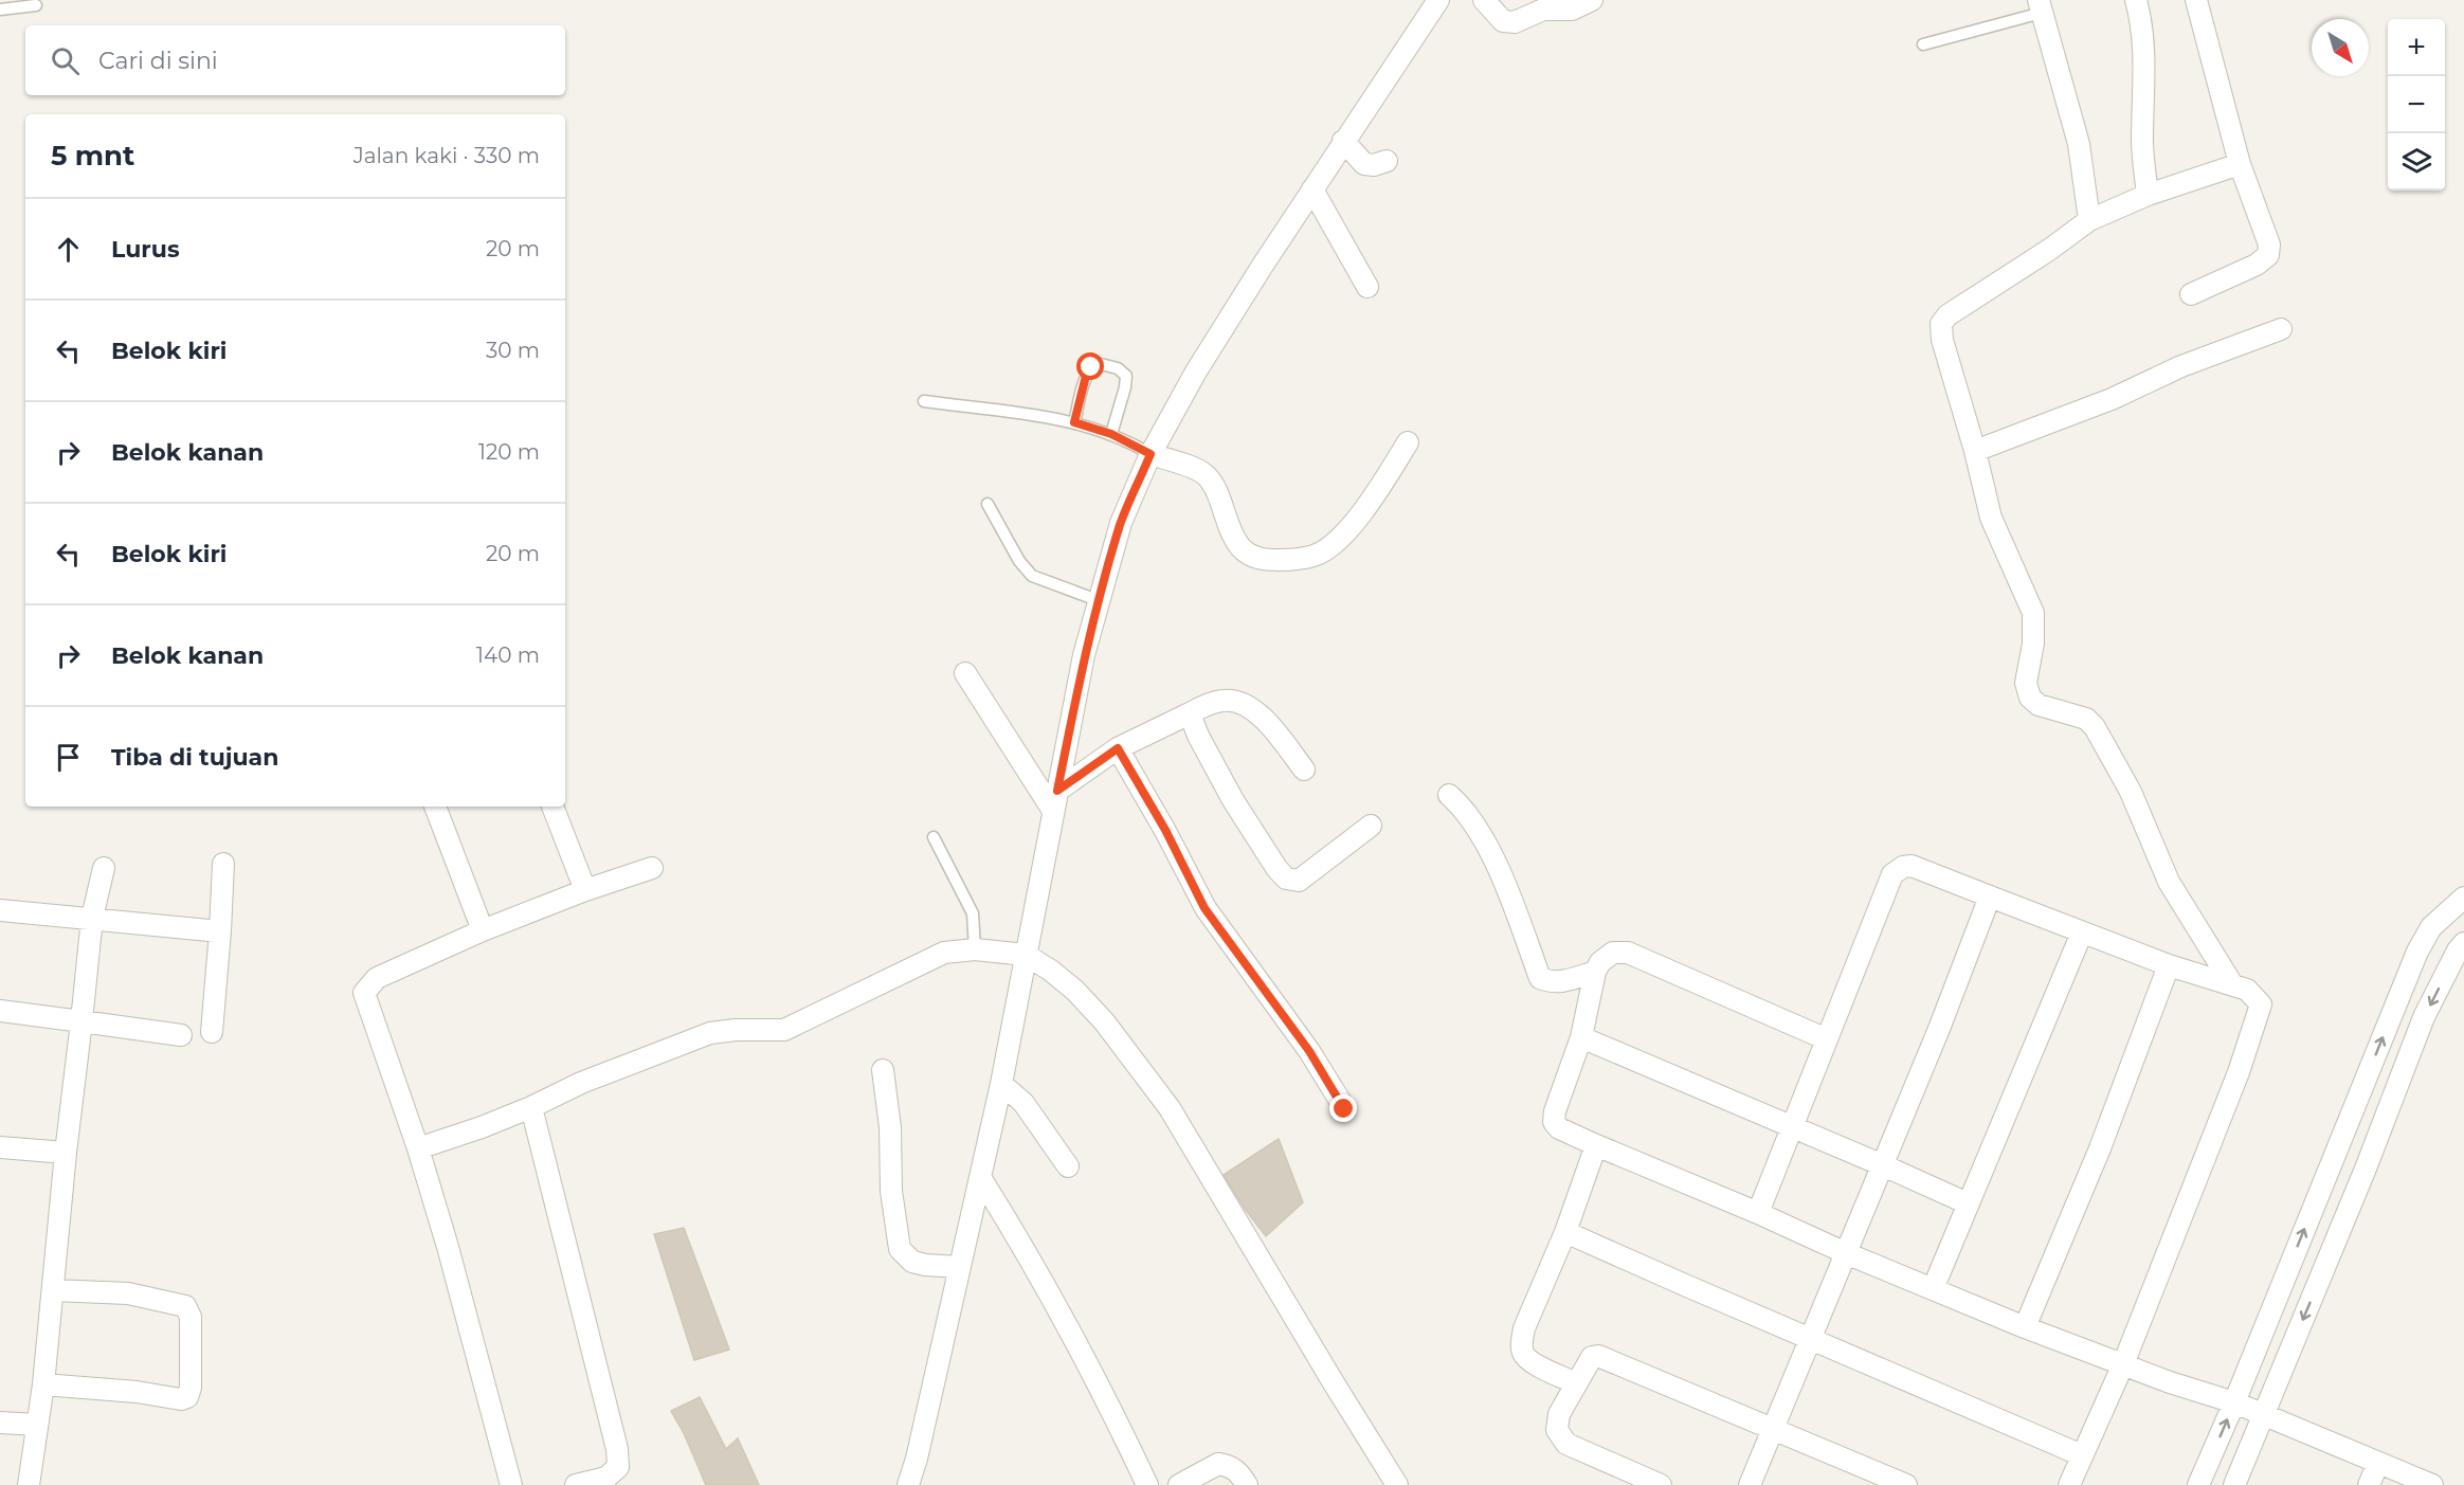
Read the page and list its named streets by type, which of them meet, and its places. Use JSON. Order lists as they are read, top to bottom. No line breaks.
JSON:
{"north":"bottom right","page":{"map_buttons":["+","−"],"search":"Cari di sini","heading":["5 mnt","Jalan kaki · 330 m"],"list":[["Lurus","20 m"],["Belok kiri","30 m"],["Belok kanan","120 m"],["Belok kiri","20 m"],["Belok kanan","140 m"],"Tiba di tujuan"]}}
